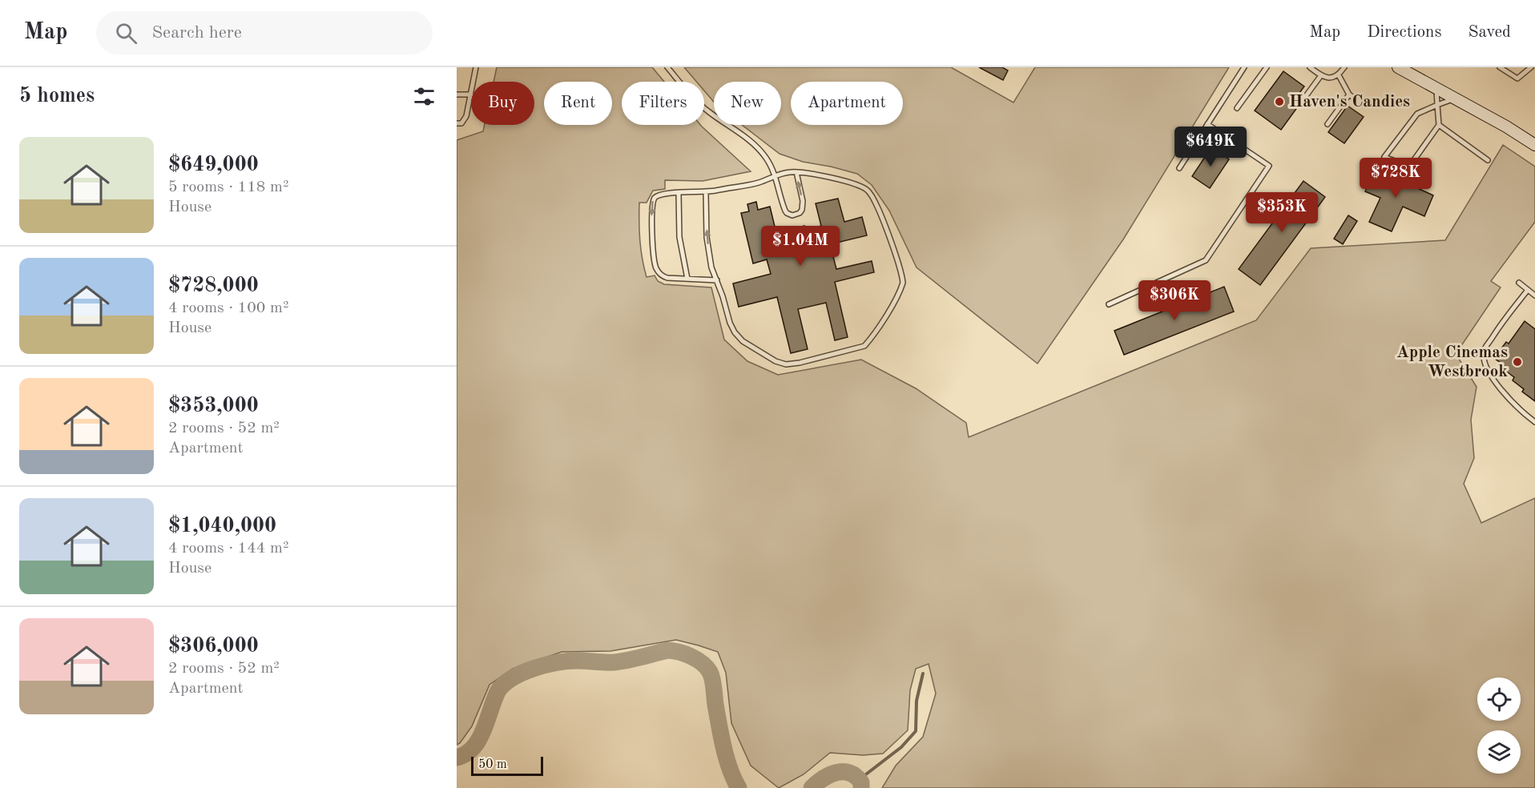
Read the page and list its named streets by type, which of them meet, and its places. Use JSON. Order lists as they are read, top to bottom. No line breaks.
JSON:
{"places":["Haven's Candies","Apple Cinemas Westbrook"],"scale_bar":"50 m","page":{"header":"Map","search":"Search here","nav":["Map","Directions","Saved"],"heading":"5 homes","chip":["Buy","Rent","Filters","New","Apartment"],"list":[{"name":"$649,000","note":"5 rooms · 118 m² · House"},{"name":"$728,000","note":"4 rooms · 100 m² · House"},{"name":"$353,000","note":"2 rooms · 52 m² · Apartment"},{"name":"$1,040,000","note":"4 rooms · 144 m² · House"},{"name":"$306,000","note":"2 rooms · 52 m² · Apartment"}],"price":["$649K","$728K","$353K","$1.04M","$306K"],"scale":"50 m"}}
